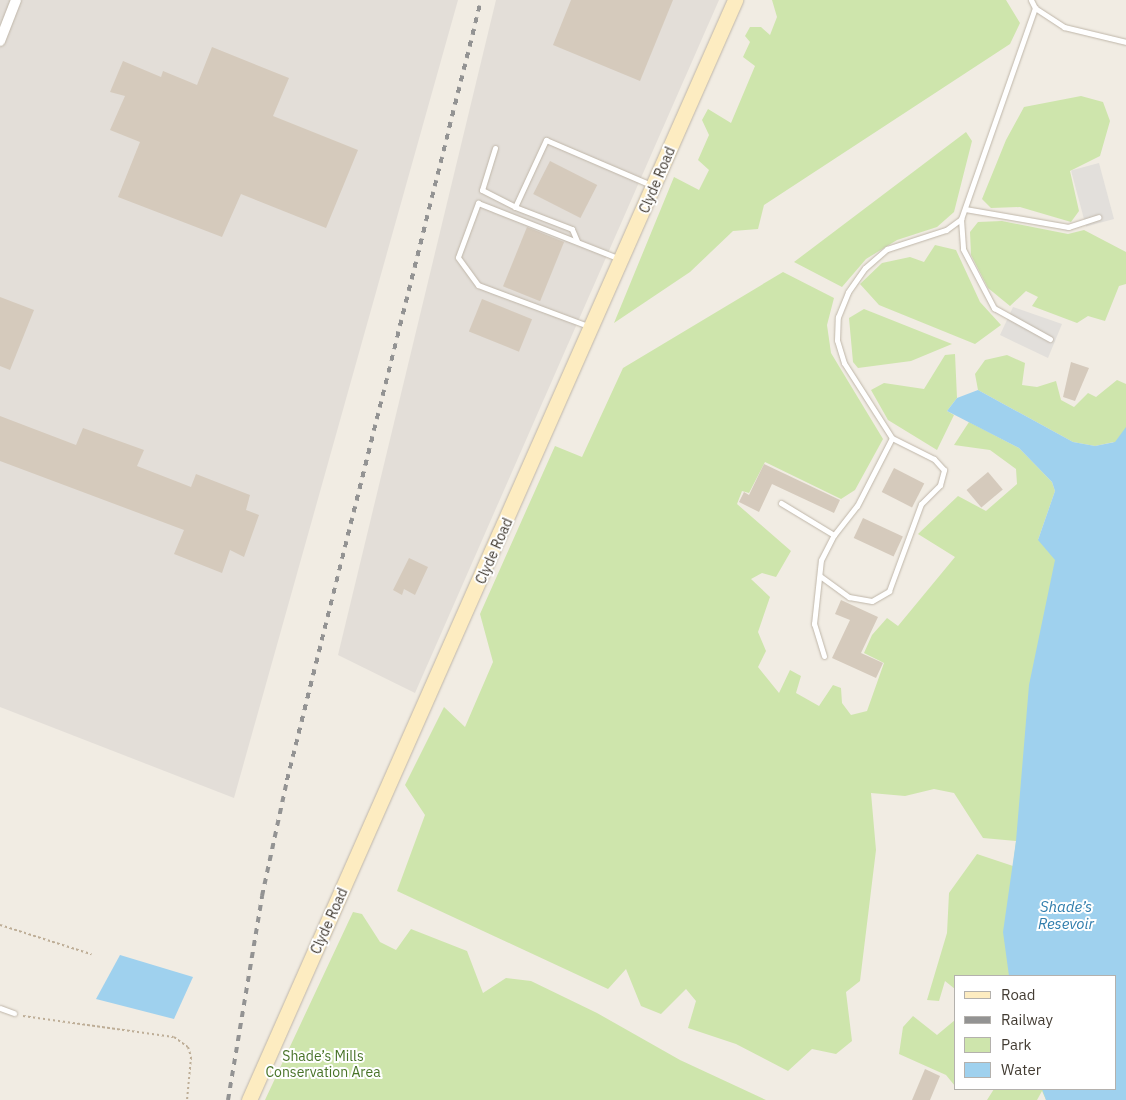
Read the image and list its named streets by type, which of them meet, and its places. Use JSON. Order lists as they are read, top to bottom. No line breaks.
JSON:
{"streets":{"main road":["Clyde Road"]},"water":["Shade’s Resevoir"],"parks":["Shade’s Mills Conservation Area"],"legend":["Road","Railway","Park","Water"]}
